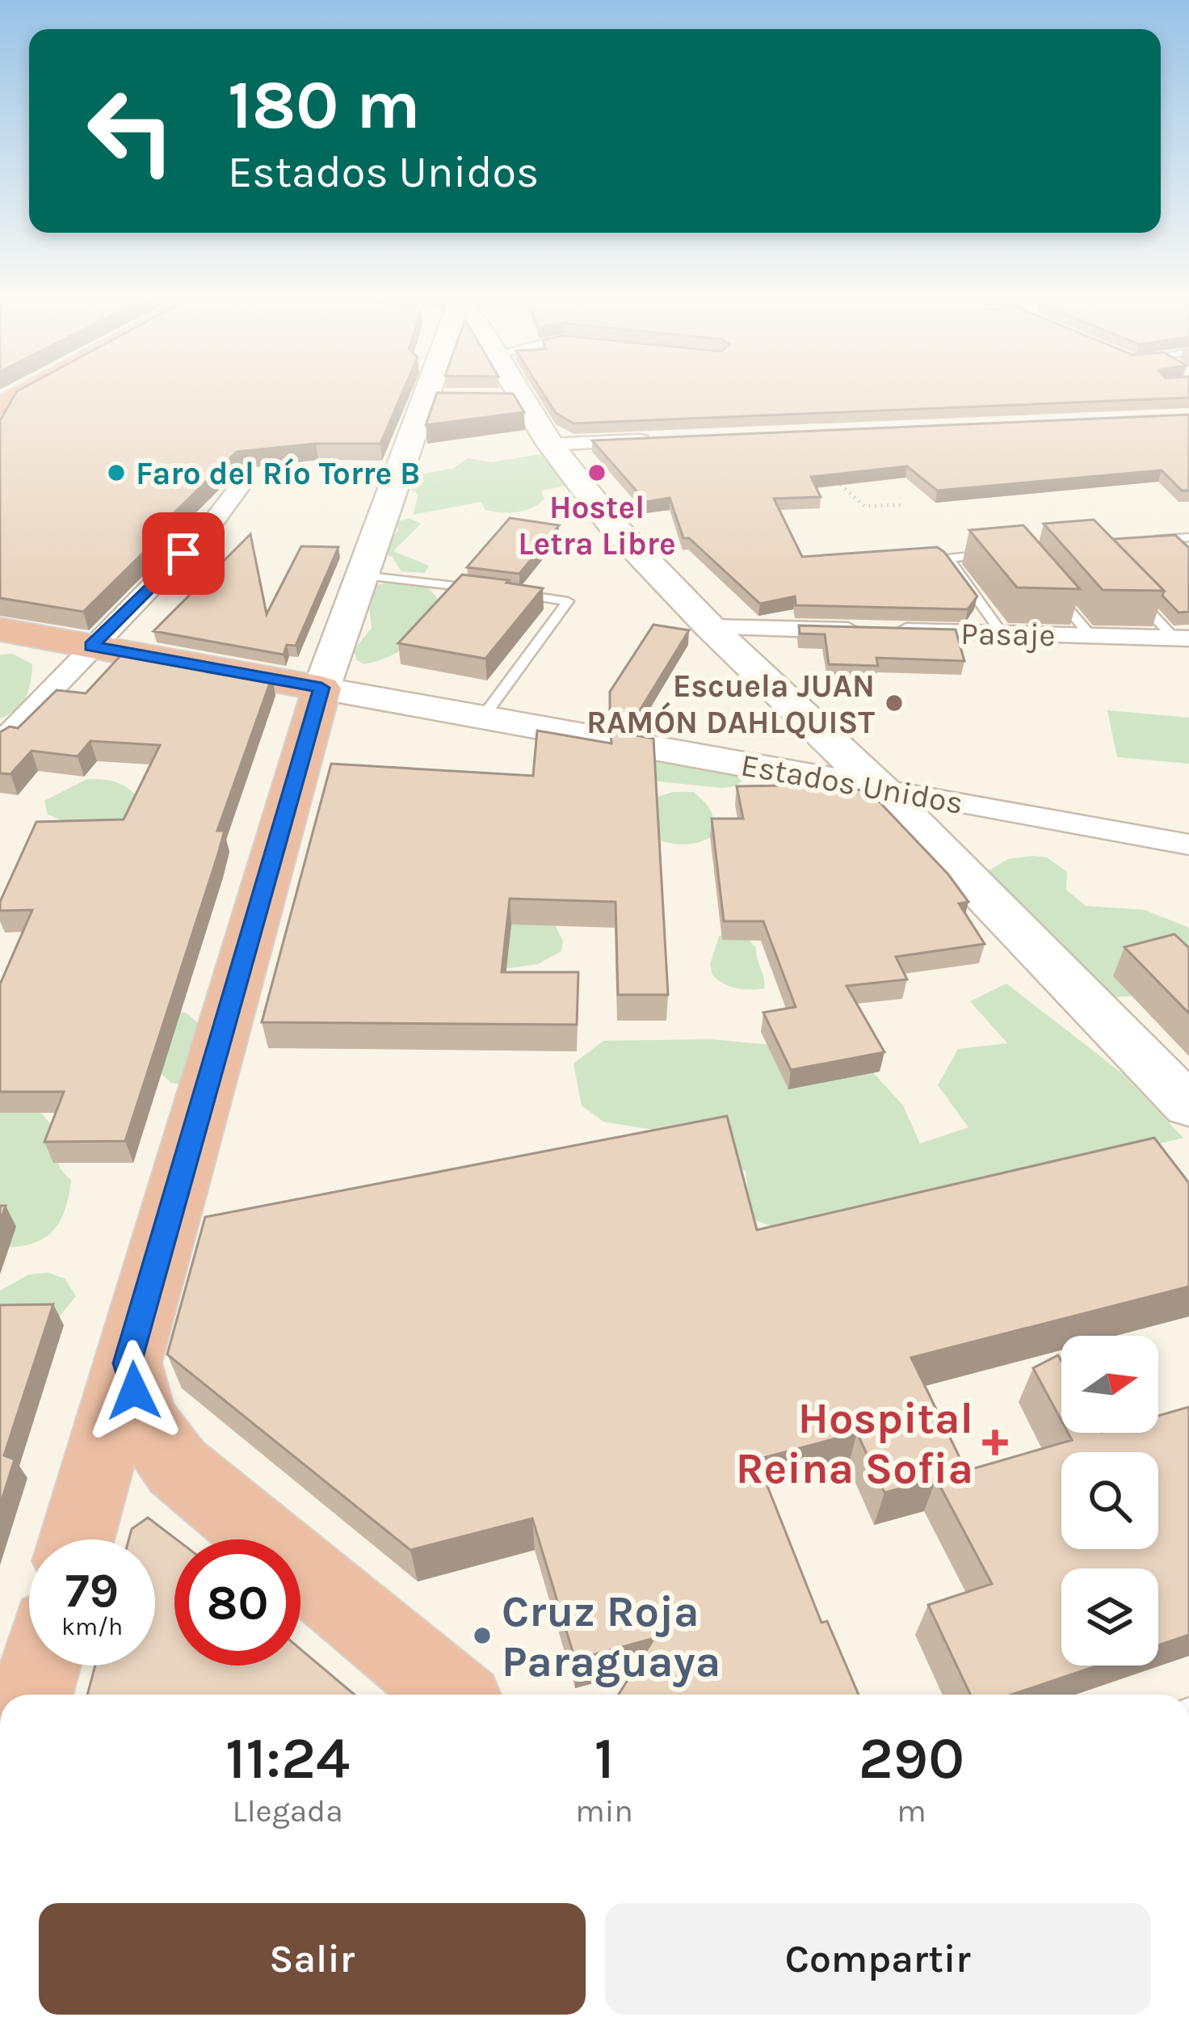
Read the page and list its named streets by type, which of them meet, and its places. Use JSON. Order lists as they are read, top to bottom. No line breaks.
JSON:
{"streets":{"highway":["Estados Unidos"],"street":["Pasaje"]},"places":{"other":["Faro del Río Torre B","Hostel Letra Libre","Escuela JUAN RAMÓN DAHLQUIST","Cruz Roja Paraguaya"],"health":["Hospital Reina Sofia"]},"north":"right","page":{"turn":["180 m","Estados Unidos"],"speed":"79 km/h","limit":"80","eta":["11:24","Llegada","1","min","290","m"],"buttons":["Salir","Compartir"]}}
